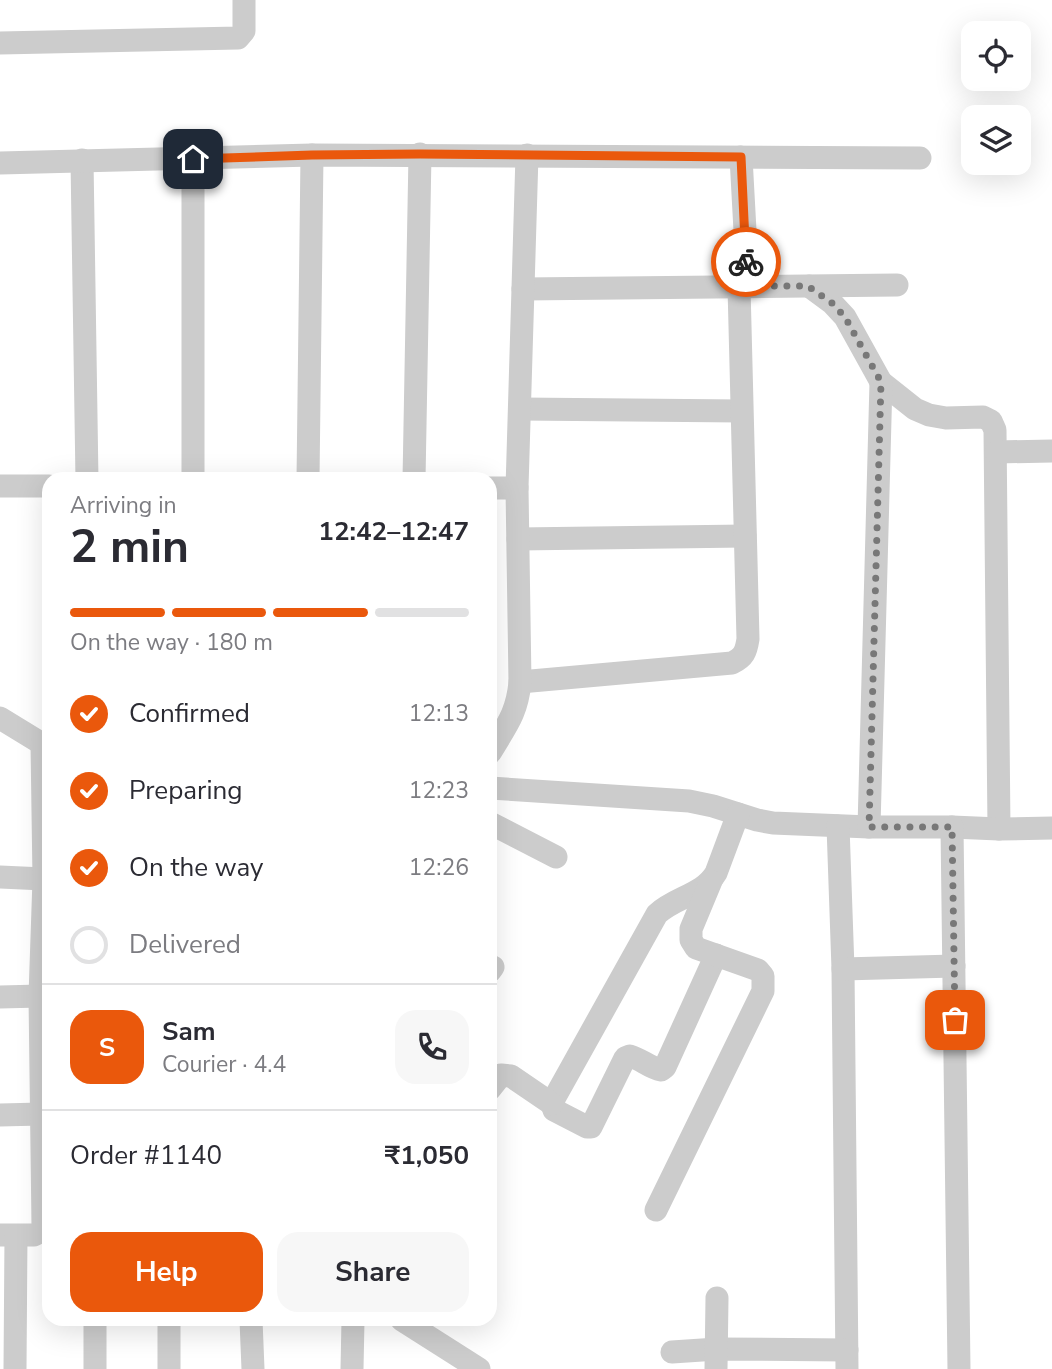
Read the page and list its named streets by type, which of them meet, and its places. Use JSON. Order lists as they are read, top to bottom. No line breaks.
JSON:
{"page":{"heading":["2 min","Arriving in","12:42–12:47"],"panel":["Sam","Courier · 4.4","Order #1140","₹1,050"],"bar":"On the way · 180 m","list":[["Confirmed","12:13"],["Preparing","12:23"],["On the way","12:26"],"Delivered"],"round":"S","buttons":["Help","Share"]}}
